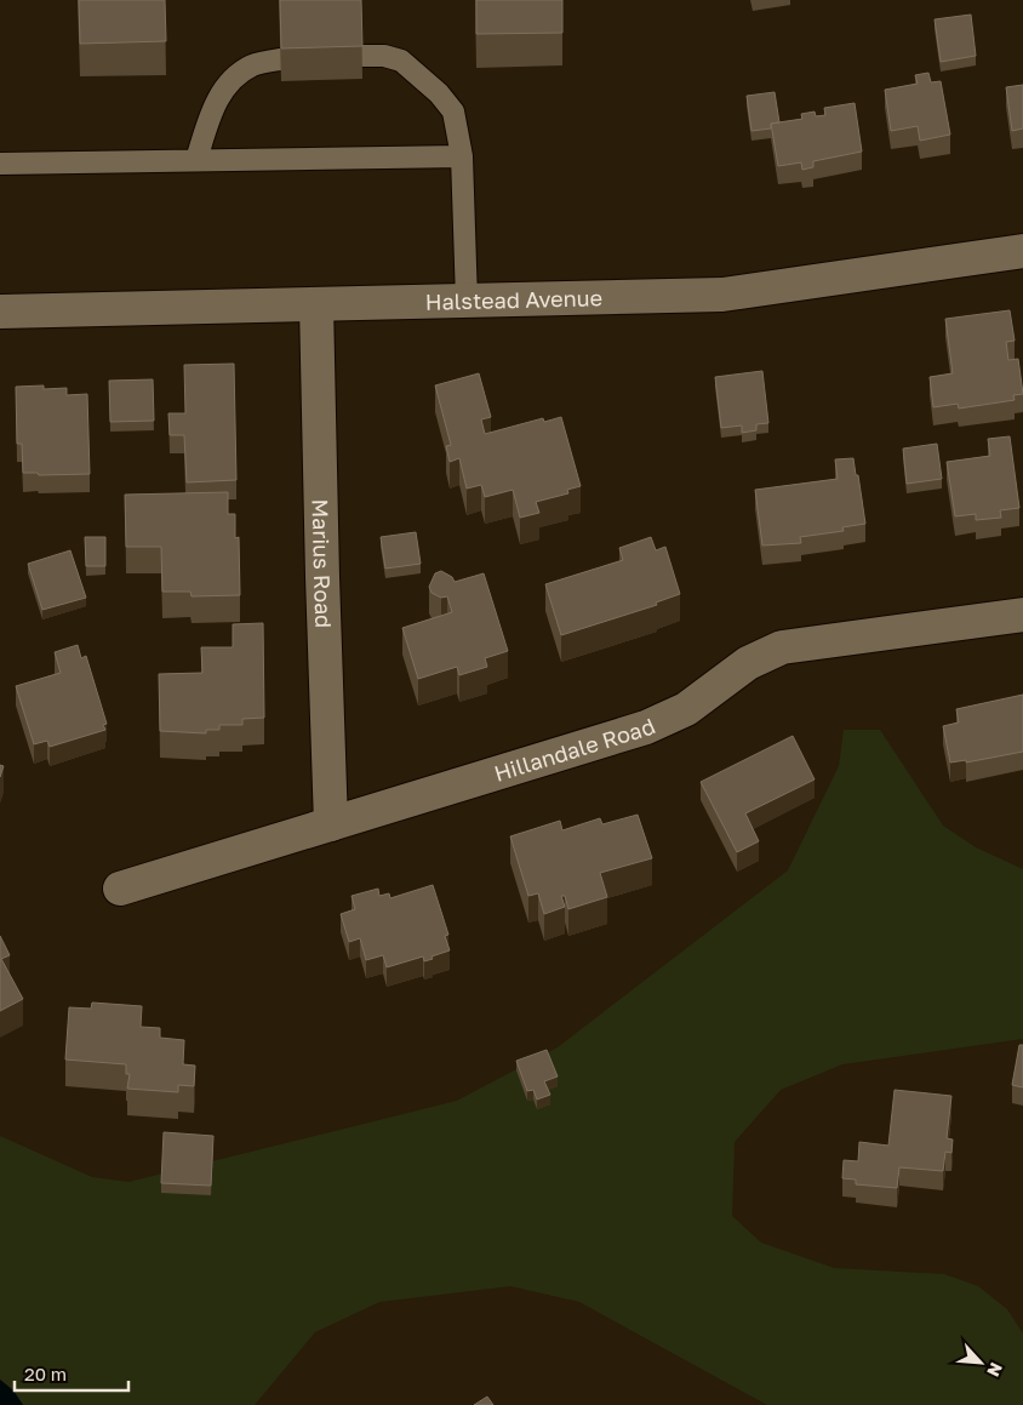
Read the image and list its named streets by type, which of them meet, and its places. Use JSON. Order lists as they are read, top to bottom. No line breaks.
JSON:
{"streets":{"street":["Halstead Avenue","Marius Road","Hillandale Road"]},"crossings":[["Halstead Avenue","Marius Road"],["Marius Road","Hillandale Road"]],"scale_bar":"20 m","north":"bottom right"}
